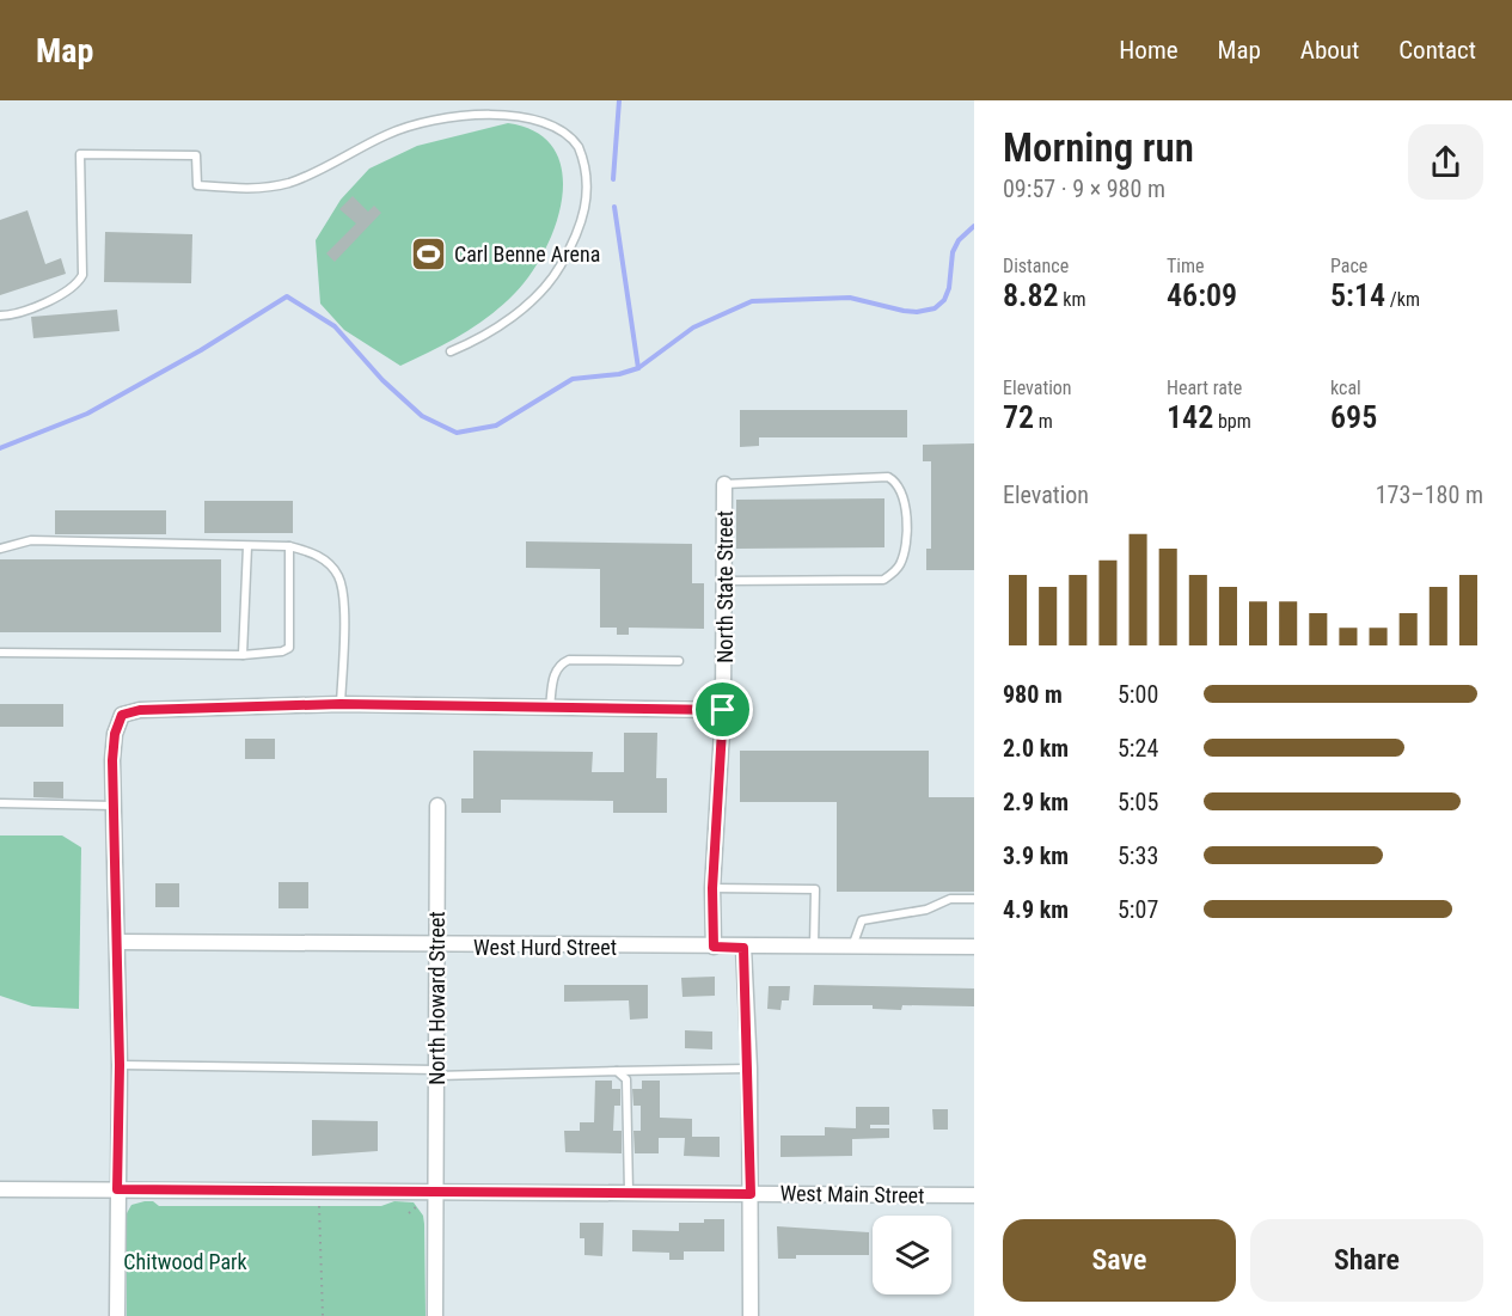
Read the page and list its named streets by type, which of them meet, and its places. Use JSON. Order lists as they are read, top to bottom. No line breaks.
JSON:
{"streets":{"street":["North State Street","West Hurd Street","North Howard Street","West Main Street"]},"crossings":[["North State Street","West Hurd Street"],["West Hurd Street","North Howard Street"],["North Howard Street","West Main Street"]],"parks":["Chitwood Park"],"places":{"sports":["Carl Benne Arena"]},"page":{"header":"Map","nav":["Home","Map","About","Contact"],"heading":["Morning run","09:57 · 9 × 980 m"],"stats":[["Distance","8.82 km"],["Time","46:09"],["Pace","5:14 /km"],["Elevation","72 m"],["Heart rate","142 bpm"],["kcal","695"]],"chart":["Elevation","173–180 m"],"list":[{"name":"980 m","note":"5:00"},{"name":"2.0 km","note":"5:24"},{"name":"2.9 km","note":"5:05"},{"name":"3.9 km","note":"5:33"},{"name":"4.9 km","note":"5:07"}],"buttons":["Save","Share"]}}
